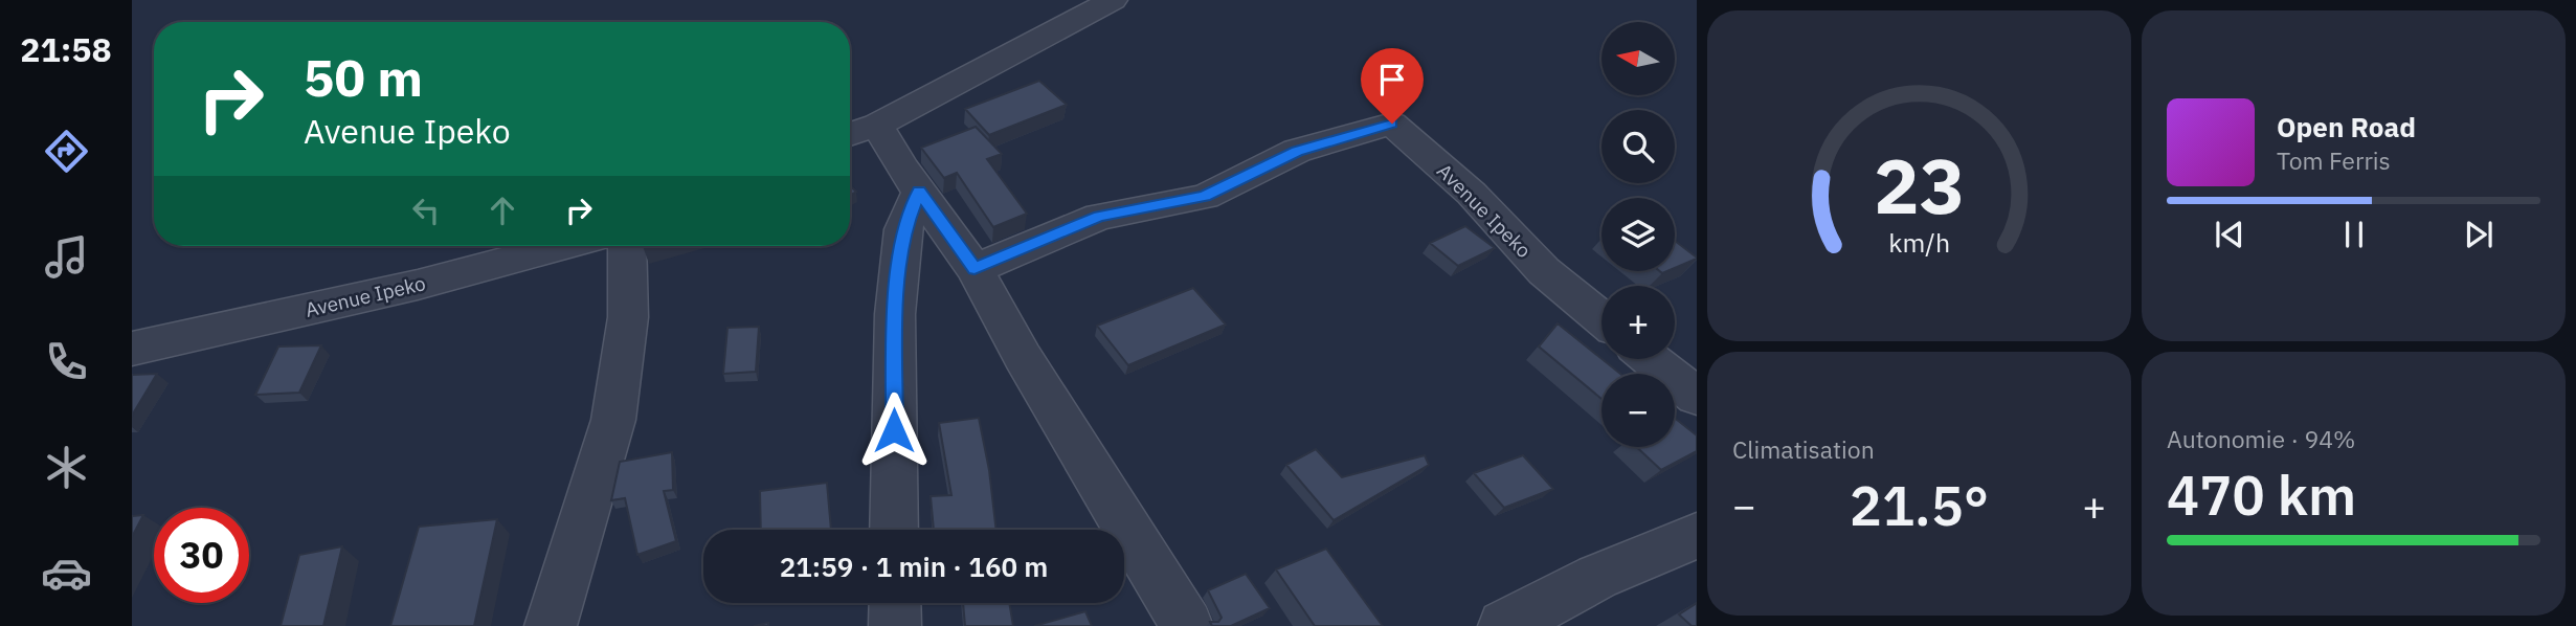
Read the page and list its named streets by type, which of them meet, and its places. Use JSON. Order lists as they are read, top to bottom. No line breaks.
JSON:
{"streets":{"street":["Avenue Ipeko"]},"north":"left","page":{"tabs":"21:58","map_buttons":["+","−"],"turn":["50 m","Avenue Ipeko"],"song":["Open Road","Tom Ferris"],"tile":["Climatisation",["Autonomie · 94%","470 km"]],"heat":["−","21.5°","+"],"limit":"30","trip":"21:59 · 1 min · 160 m","gauge":["23","km/h"]}}
